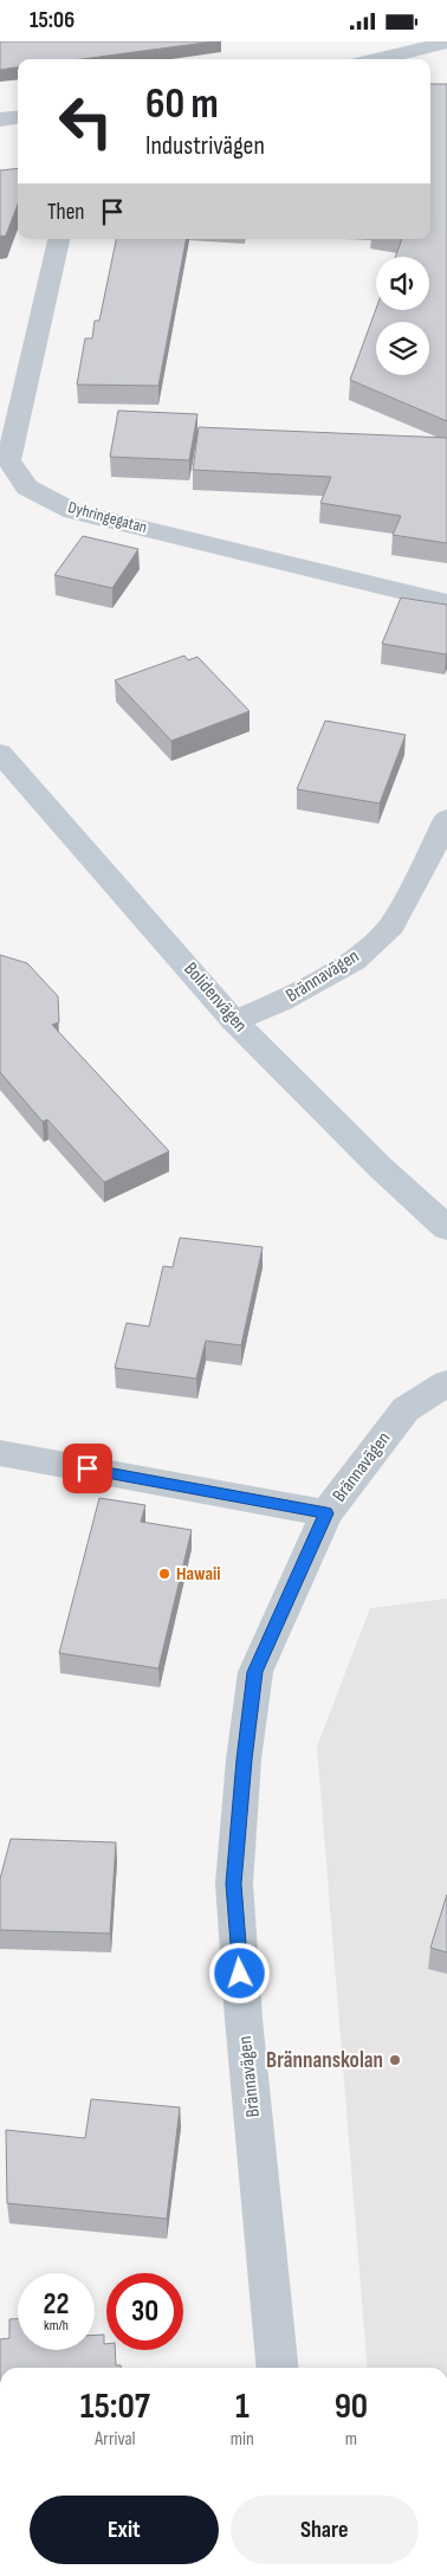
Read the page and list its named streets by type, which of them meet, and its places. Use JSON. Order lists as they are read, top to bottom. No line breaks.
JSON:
{"streets":{"main road":["Bolidenvägen"],"street":["Dyhringegatan","Brännavägen"]},"crossings":[["Brännavägen","Bolidenvägen"]],"places":["Hawaii","Brännanskolan"],"page":{"status":"15:06","turn":["60 m","Industrivägen"],"then":"Then","speed":"22 km/h","limit":"30","eta":["15:07","Arrival","1","min","90","m"],"buttons":["Exit","Share"]}}
